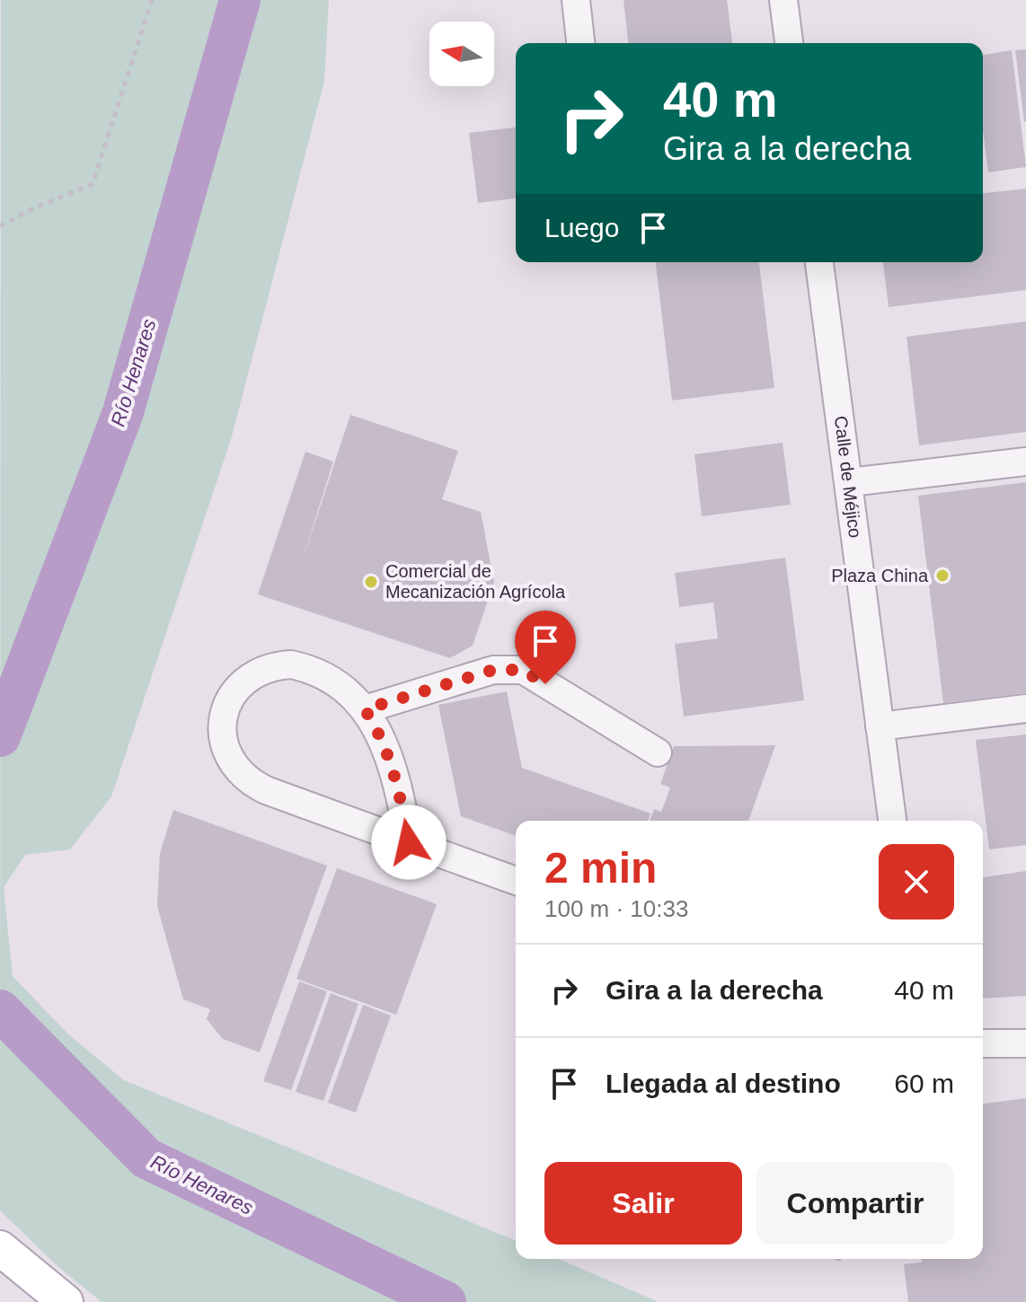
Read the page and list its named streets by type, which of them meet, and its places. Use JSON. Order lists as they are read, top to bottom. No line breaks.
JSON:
{"streets":{"street":["Calle de Méjico"]},"water":["Río Henares"],"places":["Plaza China","Comercial de Mecanización Agrícola"],"north":"left","page":{"turn":["40 m","Gira a la derecha"],"then":"Luego","heading":["2 min","100 m · 10:33"],"list":[{"name":"Gira a la derecha","value":"40 m"},{"name":"Llegada al destino","value":"60 m"}],"buttons":["Salir","Compartir"]}}
